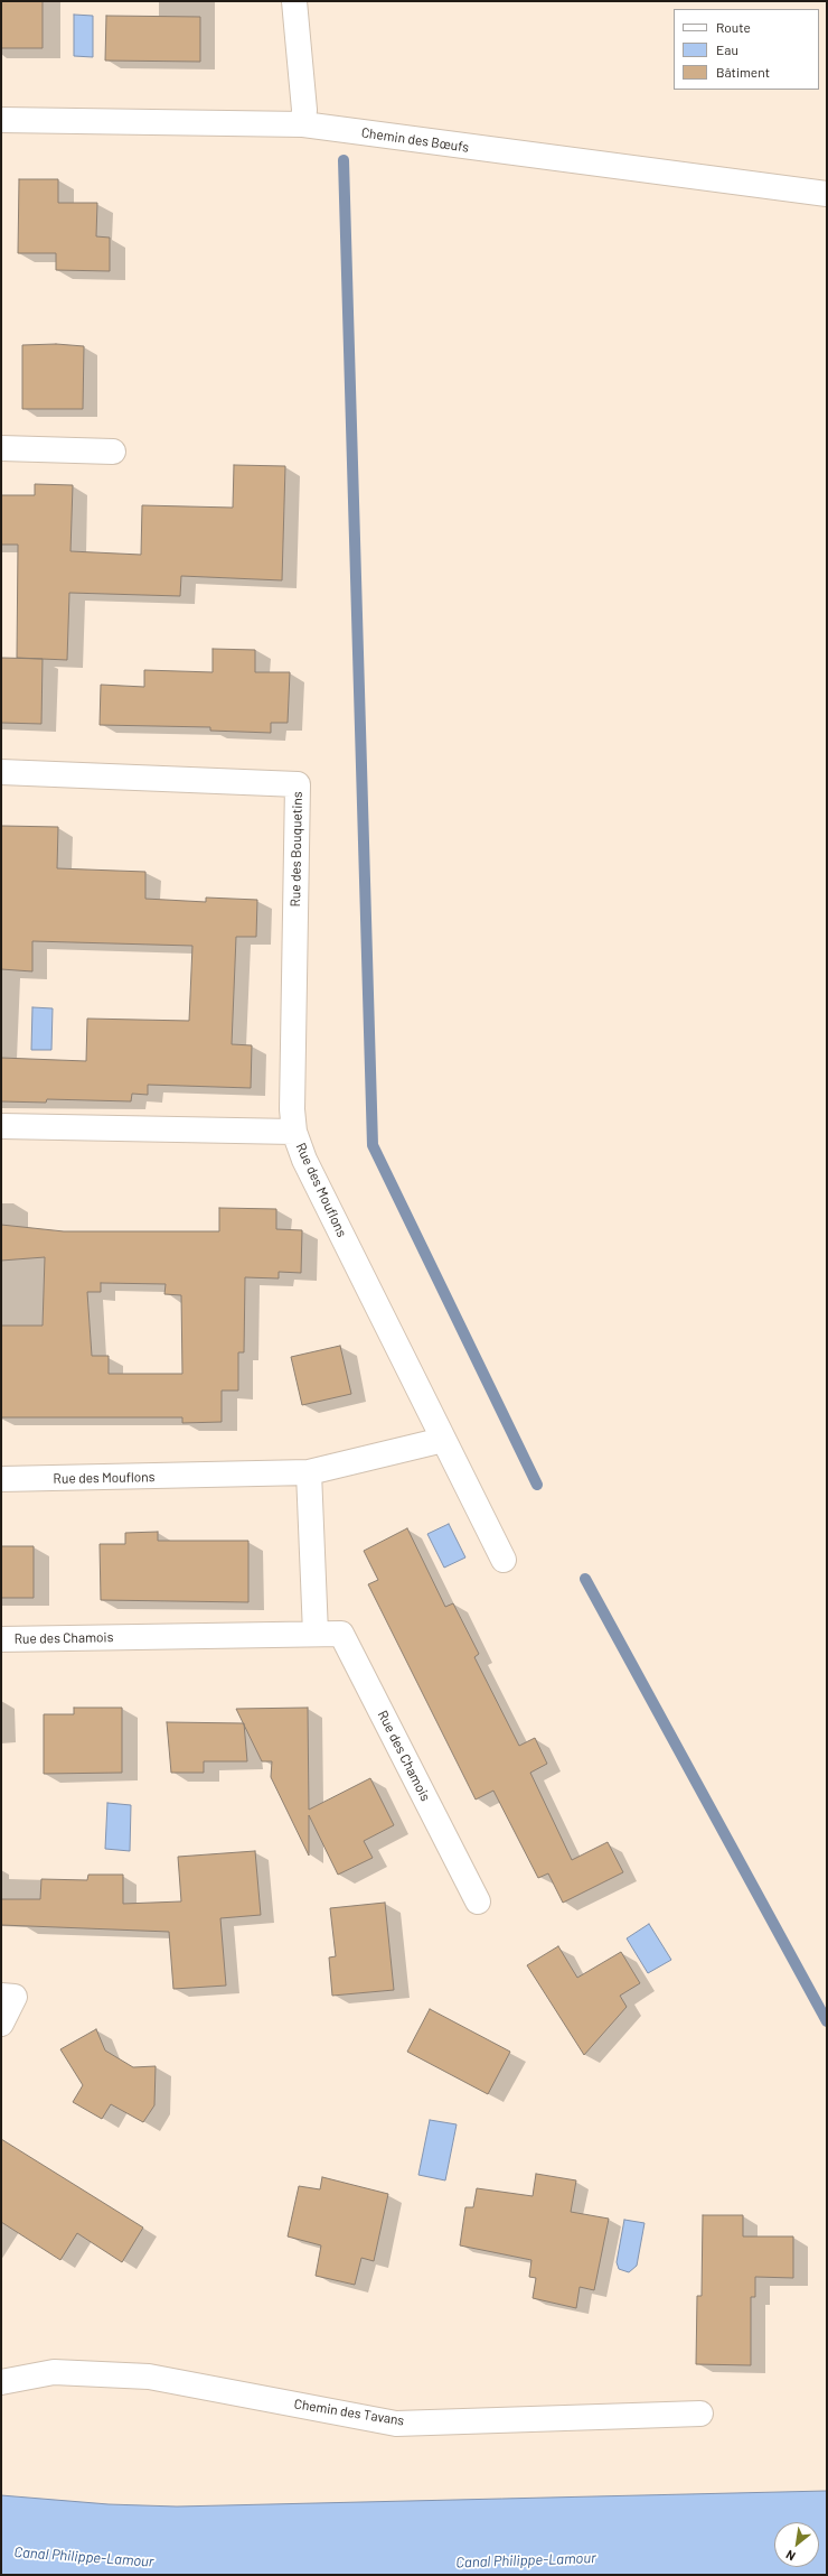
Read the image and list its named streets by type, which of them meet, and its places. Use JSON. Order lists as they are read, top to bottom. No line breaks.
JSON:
{"streets":{"street":["Chemin des Bœufs","Rue des Bouquetins","Rue des Mouflons","Rue des Chamois","Chemin des Tavans"]},"crossings":[["Rue des Bouquetins","Rue des Mouflons"]],"water":["Canal Philippe-Lamour"],"legend":["Route","Eau","Bâtiment"],"north":"bottom left"}
